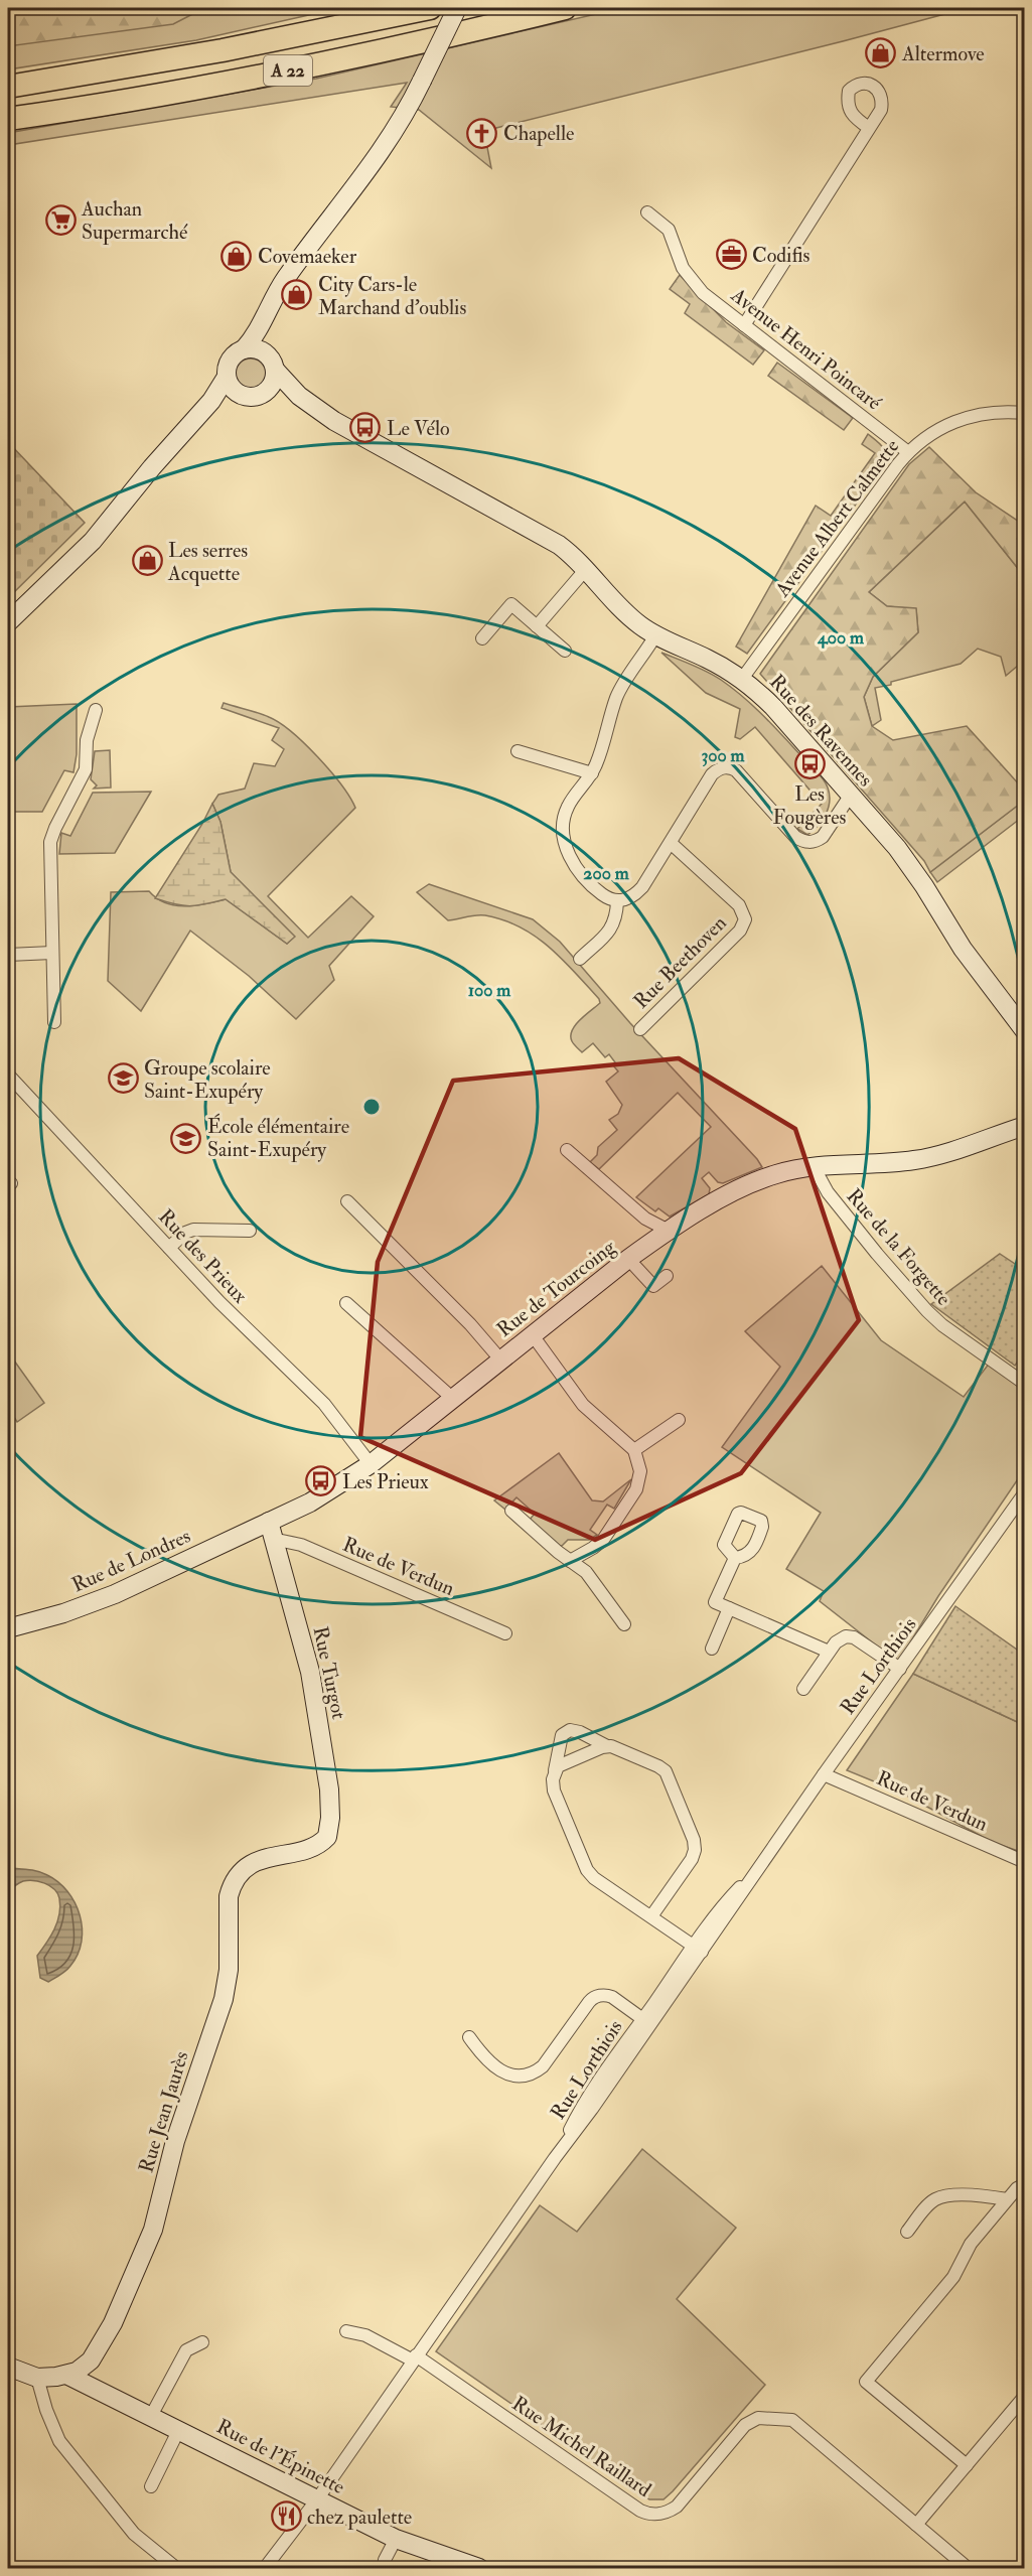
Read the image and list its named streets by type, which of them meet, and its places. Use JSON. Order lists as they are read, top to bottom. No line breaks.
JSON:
{"streets":{"highway":["A 22"],"street":["Avenue Henri Poincaré","Avenue Albert Calmette","Rue des Ravennes","Rue Beethoven","Rue de la Forgette","Rue des Prieux","Rue de Tourcoing","Rue de Londres","Rue de Verdun","Rue Lorthiois","Rue Turgot","Rue Jean Jaurès","Rue Michel Raillard","Rue de l'Épinette"]},"crossings":[["Avenue Henri Poincaré","Avenue Albert Calmette"],["Avenue Albert Calmette","Rue des Ravennes"],["Rue de la Forgette","Rue de Tourcoing"],["Rue des Prieux","Rue de Tourcoing"],["Rue de Tourcoing","Rue de Londres"],["Rue de Tourcoing","Rue Turgot"],["Rue de Londres","Rue Turgot"],["Rue de Verdun","Rue Lorthiois"],["Rue de Verdun","Rue Turgot"],["Rue Lorthiois","Rue Michel Raillard"],["Rue Lorthiois","Rue de l'Épinette"],["Rue Turgot","Rue Jean Jaurès"],["Rue Jean Jaurès","Rue de l'Épinette"]],"places":{"shop":["Altermove","Covemaeker","City Cars-le Marchand d'oublis","Les serres Acquette"],"church":["Chapelle"],"supermarket":["Auchan Supermarché"],"office":["Codifis"],"bus stop":["Le Vélo","Les Fougères","Les Prieux"],"school or university":["Groupe scolaire Saint-Exupéry","École élémentaire Saint-Exupéry"],"restaurant":["chez paulette"]},"rings":["400 m","300 m","200 m","100 m"]}
